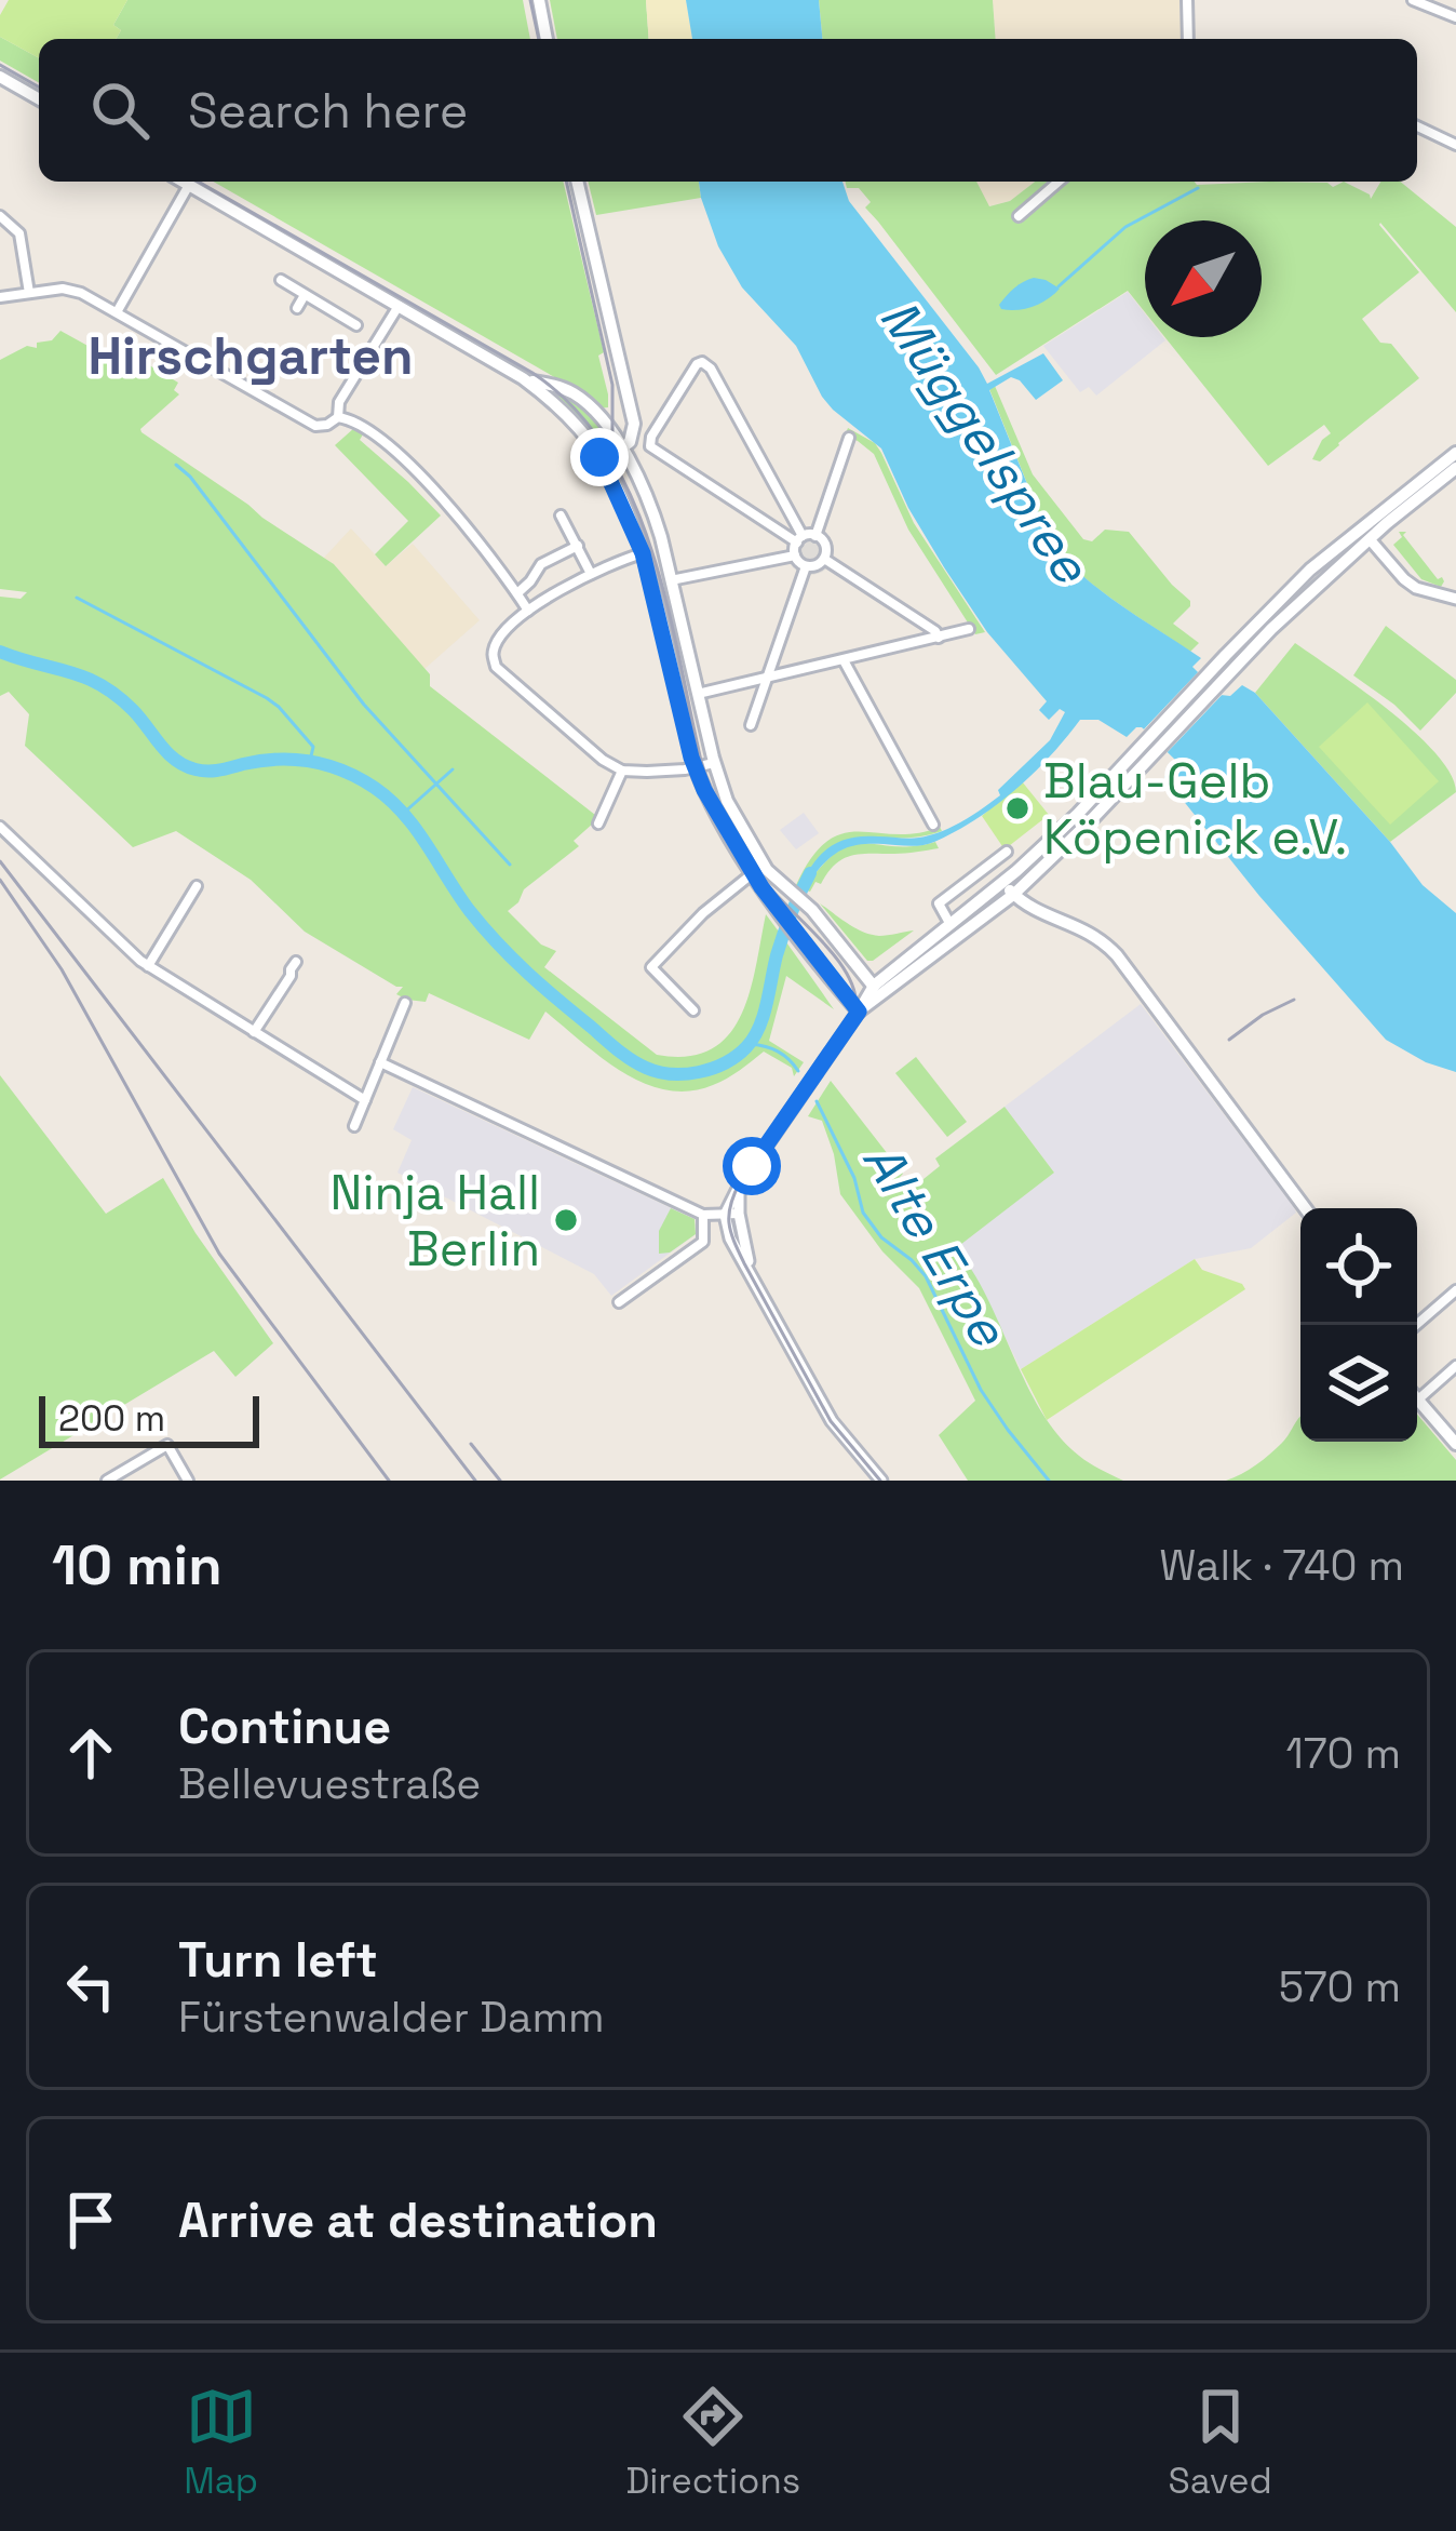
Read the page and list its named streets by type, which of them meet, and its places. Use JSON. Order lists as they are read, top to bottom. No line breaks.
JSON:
{"districts":["Hirschgarten"],"water":["Müggelspree","Alte Erpe"],"places":["Blau-Gelb Köpenick e.V.","Ninja Hall Berlin"],"scale_bar":"200 m","north":"bottom left","page":{"search":"Search here","scale":"200 m","heading":["10 min","Walk · 740 m"],"list":[["Continue","Bellevuestraße","170 m"],["Turn left","Fürstenwalder Damm","570 m"],"Arrive at destination"],"nav":["Map","Directions","Saved"]}}
